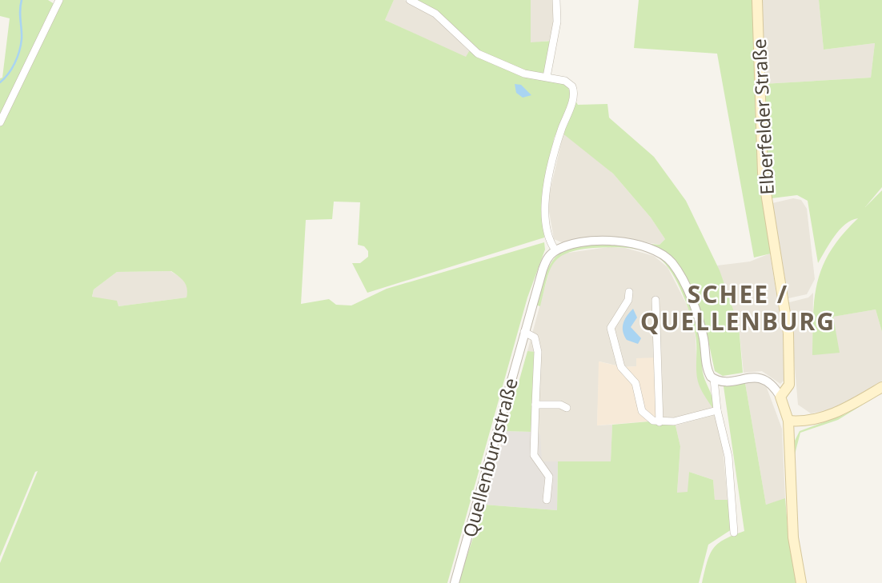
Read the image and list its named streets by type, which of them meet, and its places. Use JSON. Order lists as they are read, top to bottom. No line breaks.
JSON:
{"streets":{"main road":["Elberfelder Straße"],"street":["Quellenburgstraße"]},"districts":["SCHEE / QUELLENBURG"]}
